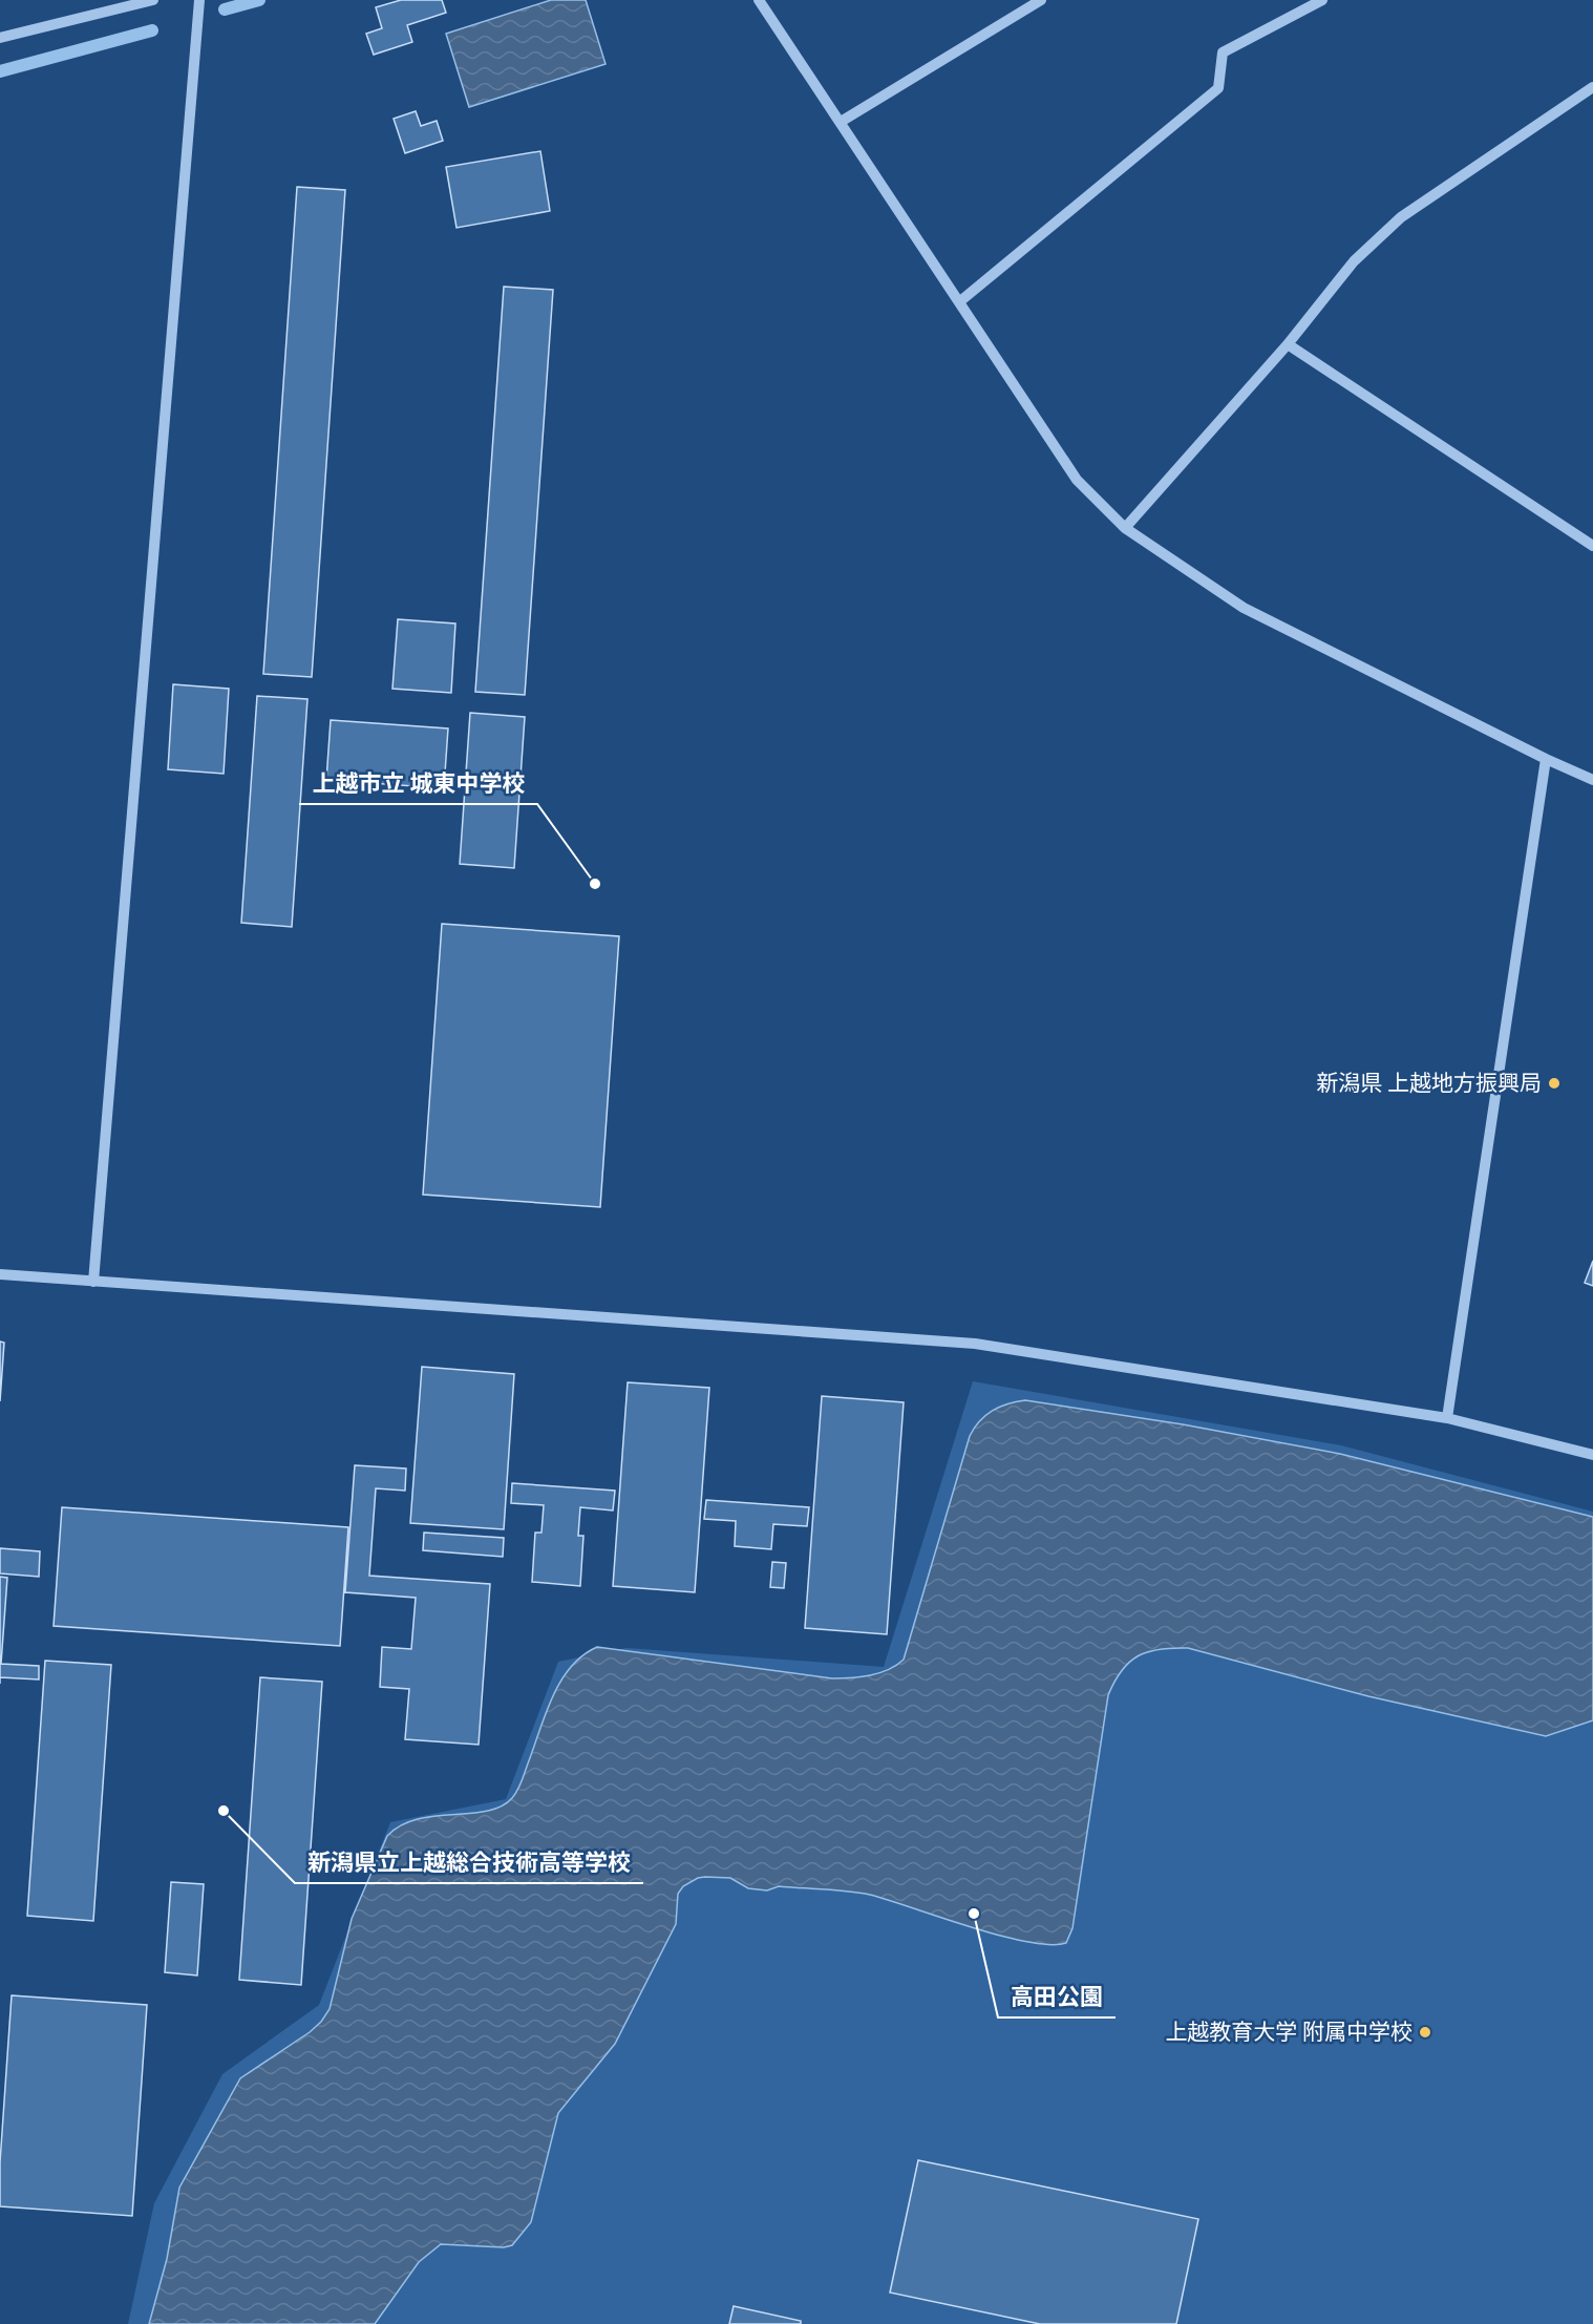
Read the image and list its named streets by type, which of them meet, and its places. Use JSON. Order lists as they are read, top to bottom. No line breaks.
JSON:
{"places":["上越市立 城東中学校","新潟県 上越地方振興局","新潟県立上越総合技術高等学校","高田公園","上越教育大学 附属中学校"]}
